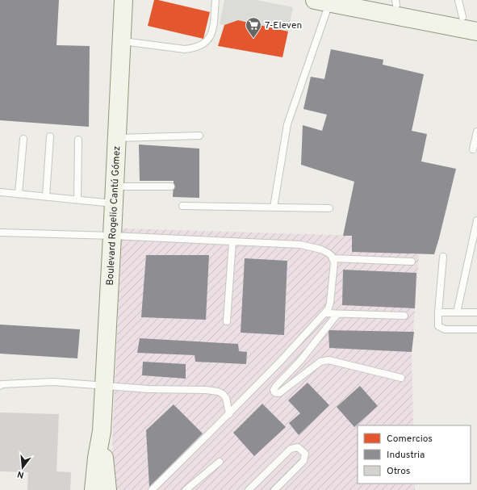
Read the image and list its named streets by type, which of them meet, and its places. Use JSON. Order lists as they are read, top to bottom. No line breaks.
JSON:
{"streets":{"street":["Boulevard Rogelio Cantú Gómez"]},"places":{"supermarket":["7-Eleven"]},"legend":["Comercios","Industria","Otros"],"north":"bottom"}
